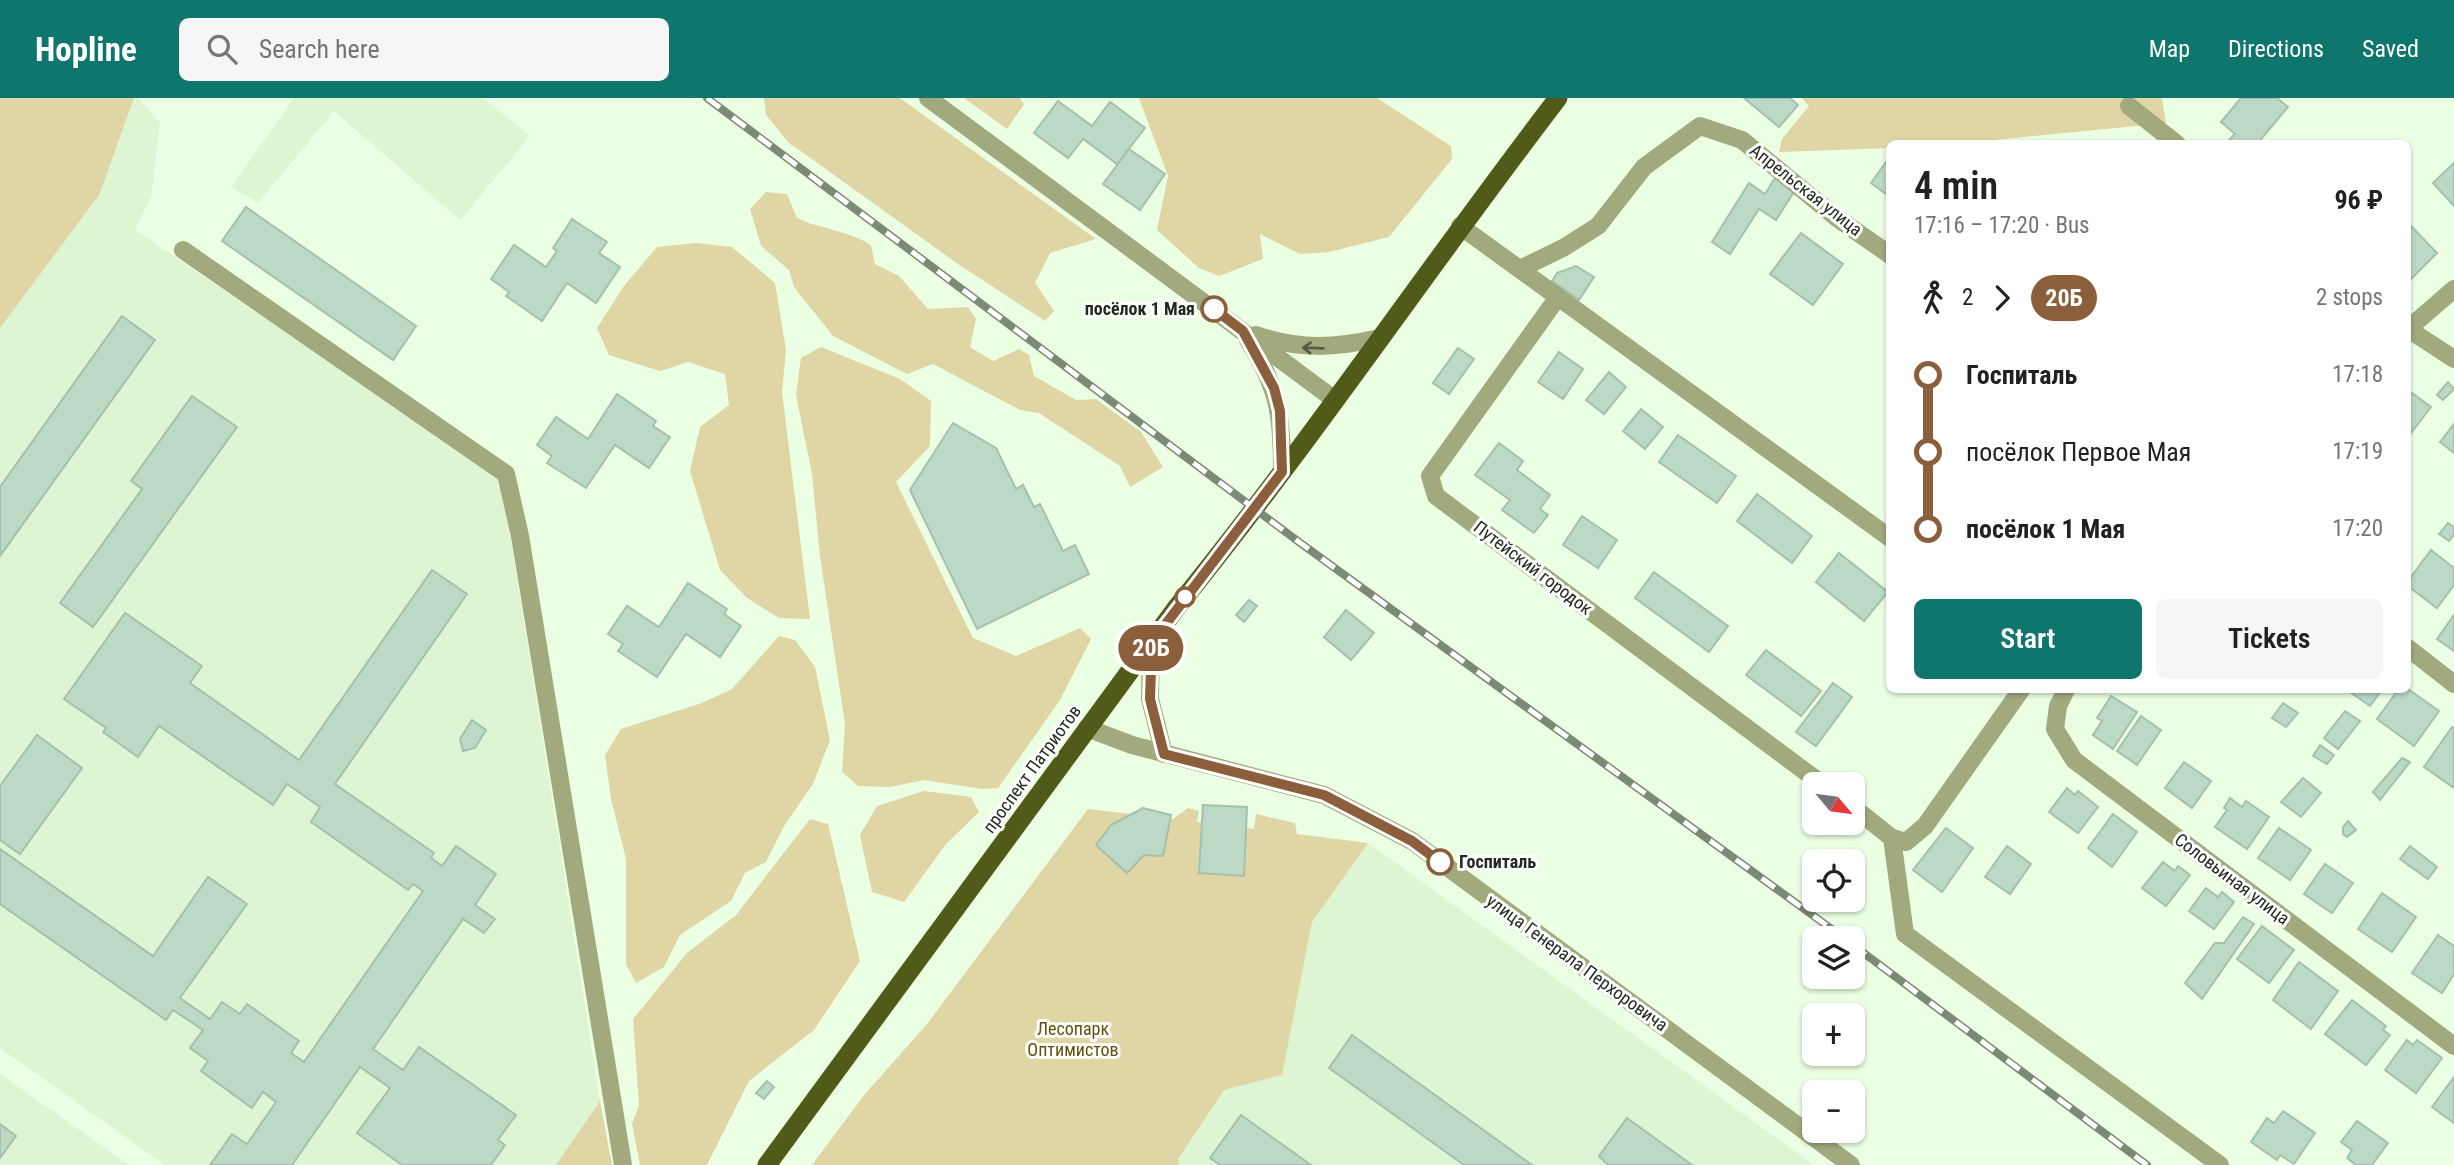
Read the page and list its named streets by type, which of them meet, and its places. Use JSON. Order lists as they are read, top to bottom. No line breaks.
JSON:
{"streets":{"highway":["проспект Патриотов"],"street":["Апрельская улица","Путейский городок","Соловьиная улица","улица Генерала Перхоровича"]},"crossings":[["проспект Патриотов","улица Генерала Перхоровича"]],"parks":["Лесопарк Оптимистов"],"places":["посёлок 1 Мая","Госпиталь"],"lines":["bus line 20Б"],"north":"bottom right","page":{"header":"Hopline","search":"Search here","nav":["Map","Directions","Saved"],"on_map":"20Б","heading":["4 min","17:16 – 17:20 · Bus","96 ₽"],"legs":["2","20Б","2 stops"],"list":[{"name":"Госпиталь","value":"17:18"},{"name":"посёлок Первое Мая","value":"17:19"},{"name":"посёлок 1 Мая","value":"17:20"}],"buttons":["Start","Tickets"],"map_buttons":["+","−"]}}
